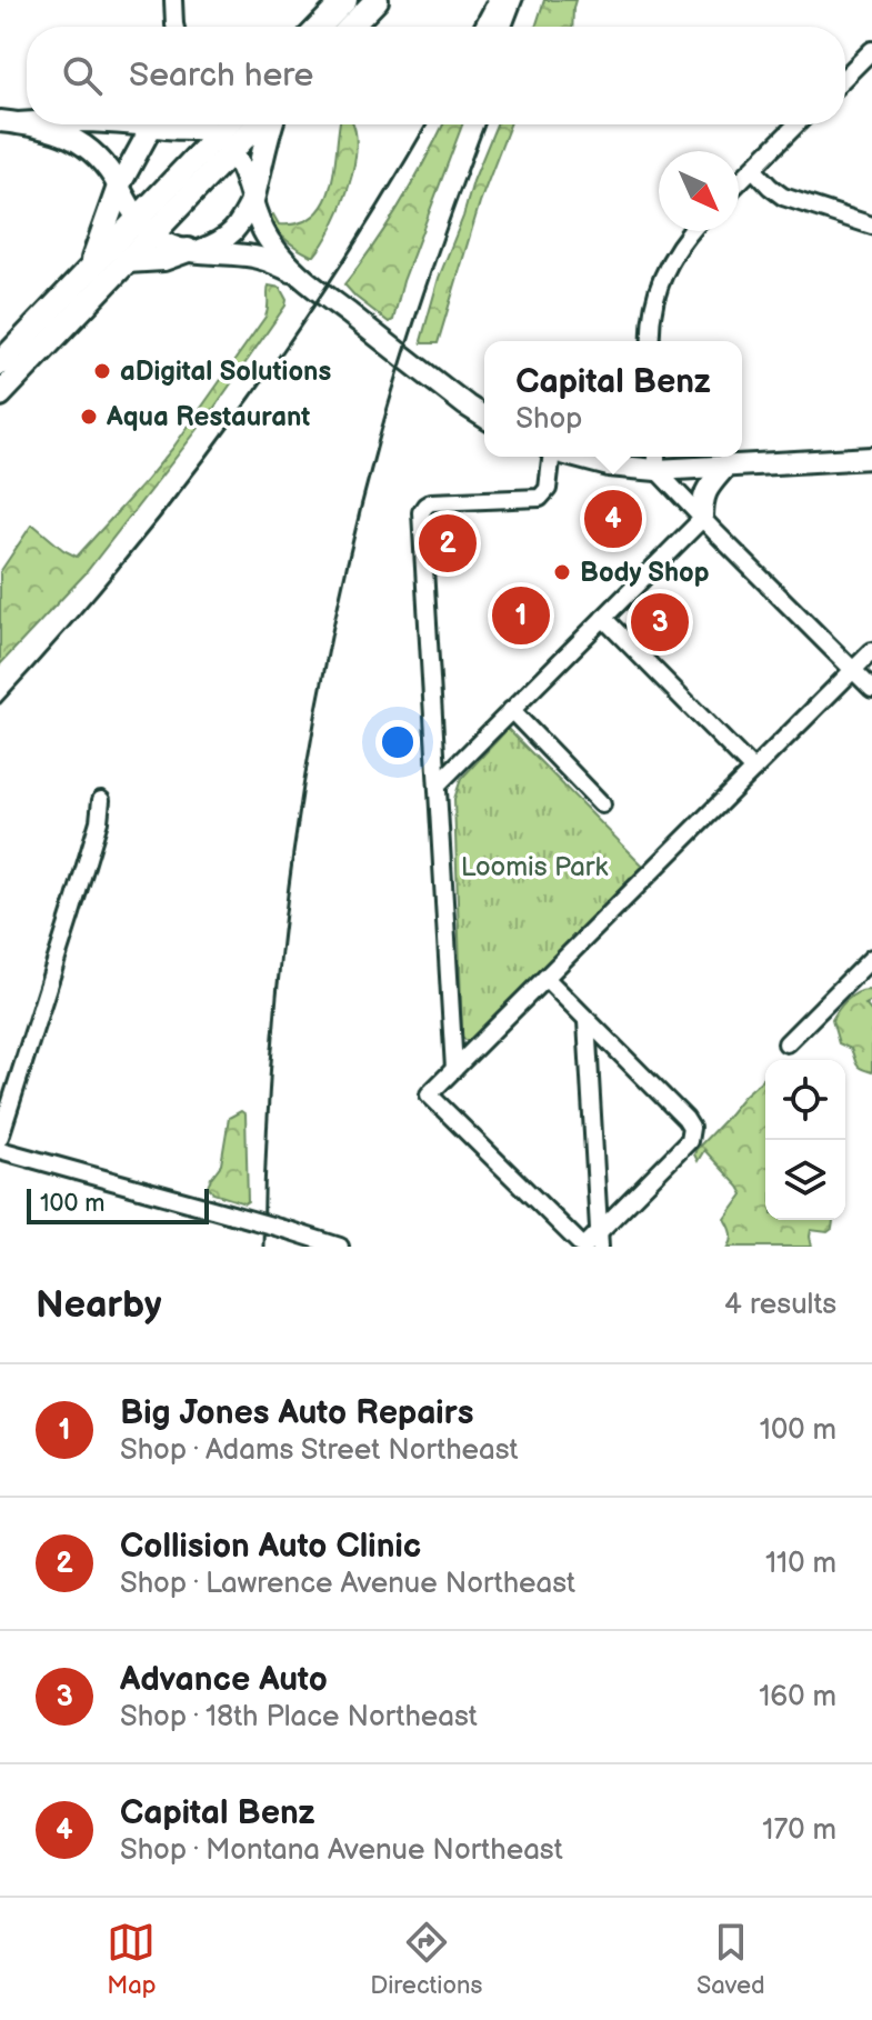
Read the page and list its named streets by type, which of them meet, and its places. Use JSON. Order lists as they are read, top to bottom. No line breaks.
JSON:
{"parks":["Loomis Park"],"places":["aDigital Solutions","Aqua Restaurant","Body Shop"],"scale_bar":"100 m","north":"bottom right","page":{"search":"Search here","popup":["Capital Benz","Shop"],"pins":["4","2","1","3"],"scale":"100 m","heading":["Nearby","4 results"],"list":[{"mark":"1","name":"Big Jones Auto Repairs","note":"Shop · Adams Street Northeast","value":"100 m"},{"mark":"2","name":"Collision Auto Clinic","note":"Shop · Lawrence Avenue Northeast","value":"110 m"},{"mark":"3","name":"Advance Auto","note":"Shop · 18th Place Northeast","value":"160 m"},{"mark":"4","name":"Capital Benz","note":"Shop · Montana Avenue Northeast","value":"170 m"}],"nav":["Map","Directions","Saved"]}}
